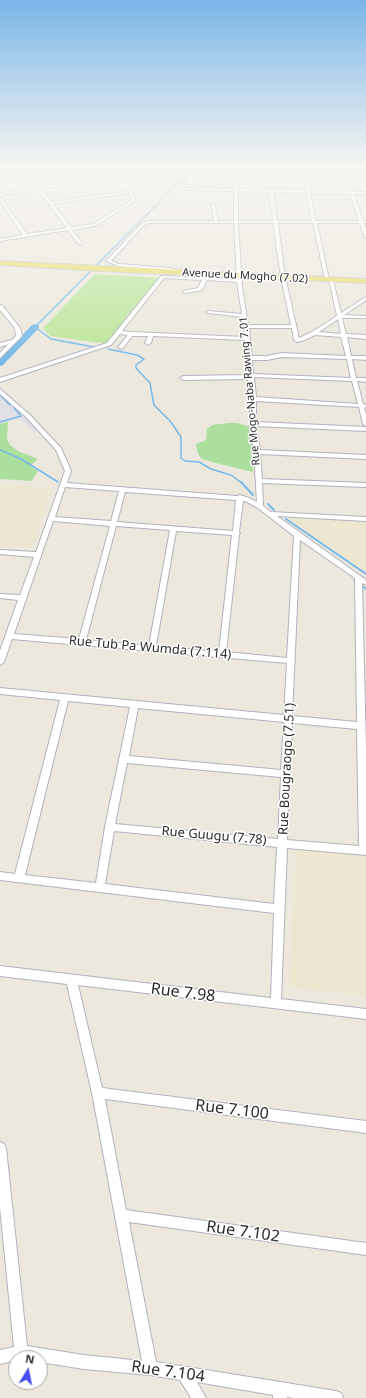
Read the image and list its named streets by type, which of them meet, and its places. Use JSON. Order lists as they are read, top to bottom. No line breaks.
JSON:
{"streets":{"main road":["Avenue du Mogho (7.02)"],"street":["Rue Mogo-Naba Rawing 7.01","Rue Tub Pa Wumda (7.114)","Rue Bougraogo (7.51)","Rue Guugu (7.78)","Rue 7.98","Rue 7.100","Rue 7.102","Rue 7.104"]},"crossings":[["Avenue du Mogho (7.02)","Rue Mogo-Naba Rawing 7.01"],["Rue Tub Pa Wumda (7.114)","Rue Bougraogo (7.51)"],["Rue Bougraogo (7.51)","Rue Guugu (7.78)"],["Rue Bougraogo (7.51)","Rue 7.98"]],"north":"top"}
